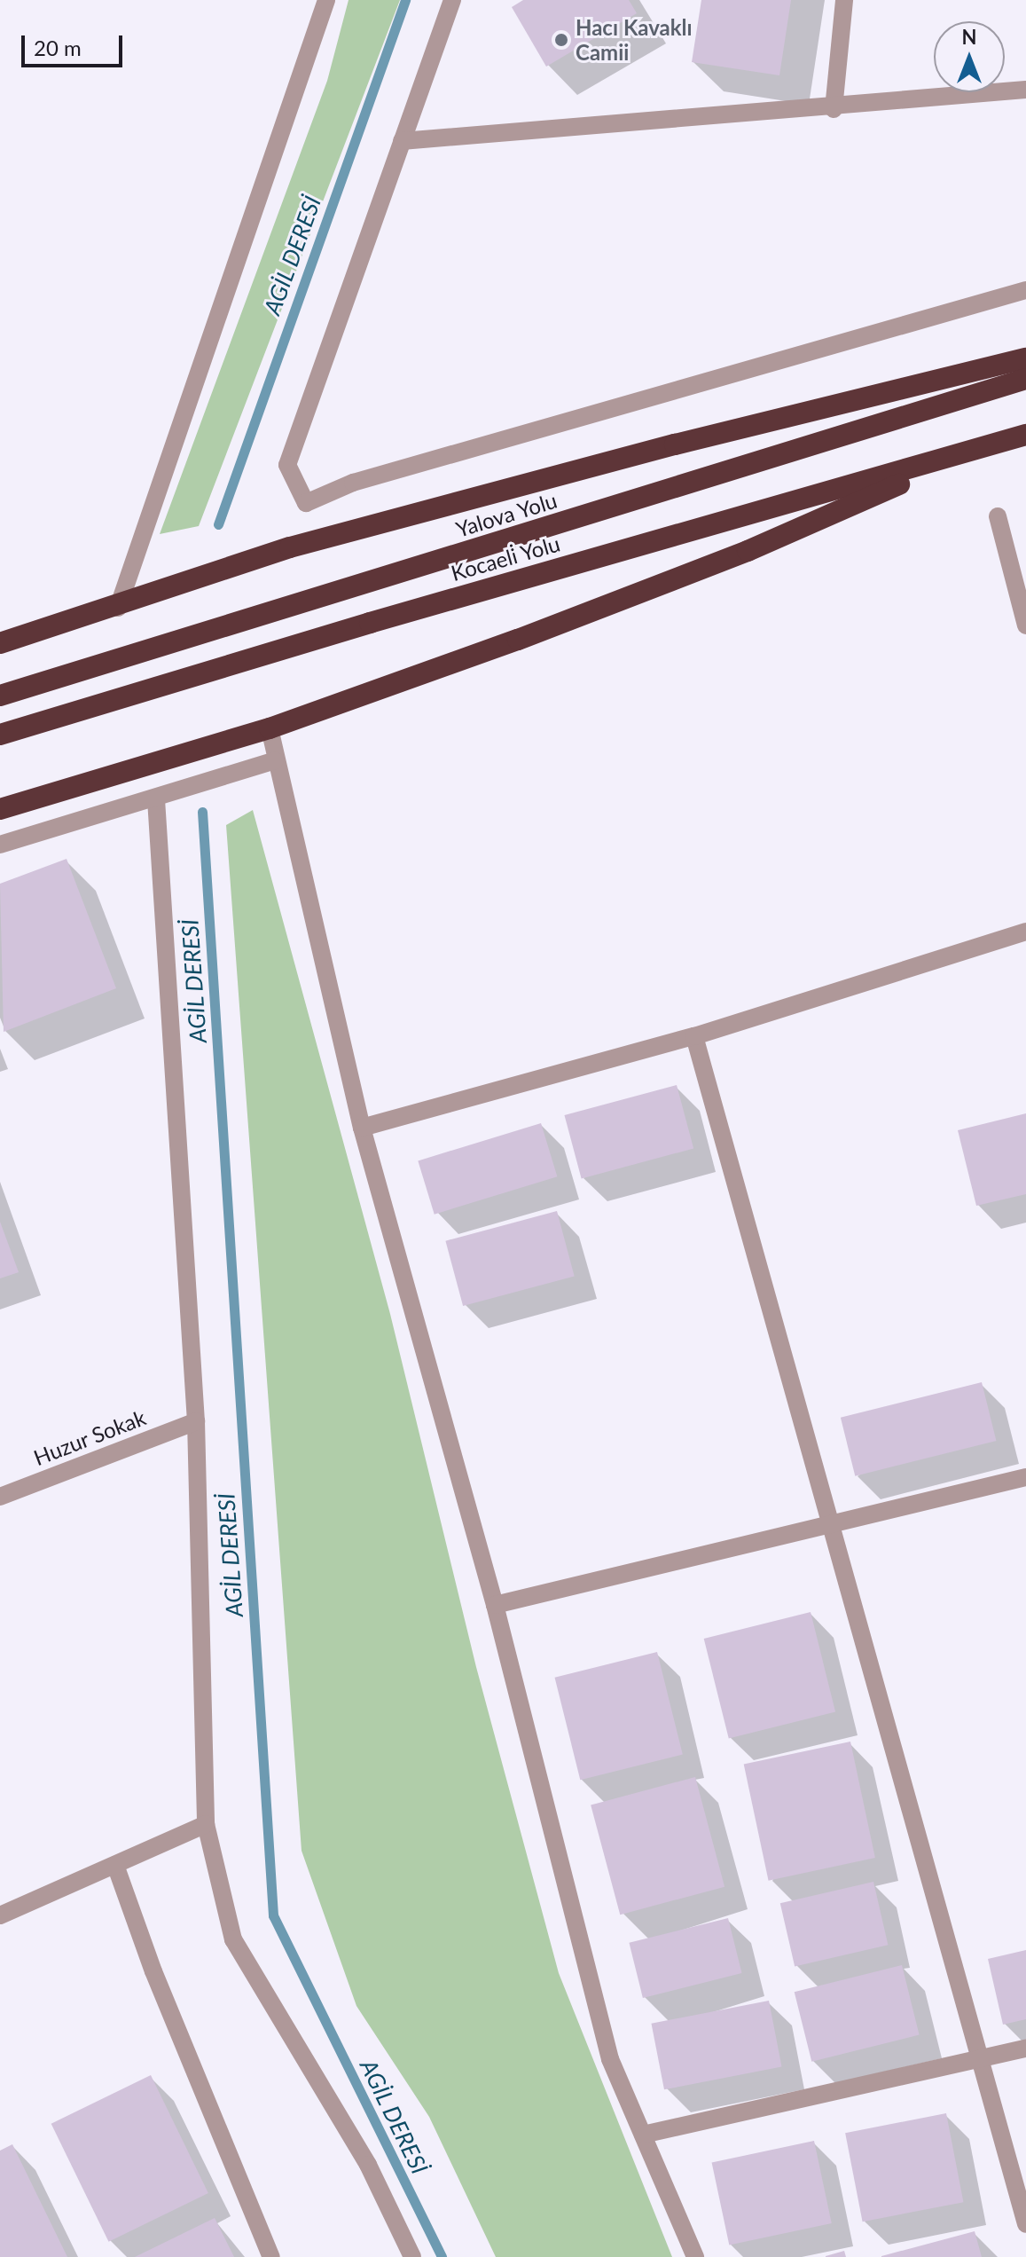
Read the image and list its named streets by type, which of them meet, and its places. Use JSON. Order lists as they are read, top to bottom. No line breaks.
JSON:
{"streets":{"highway":["Yalova Yolu","Kocaeli̇ Yolu"],"street":["Huzur Sokak"]},"water":["AGİL DERESİ"],"places":["Hacı Kavaklı Camii"],"scale_bar":"20 m","north":"top"}
